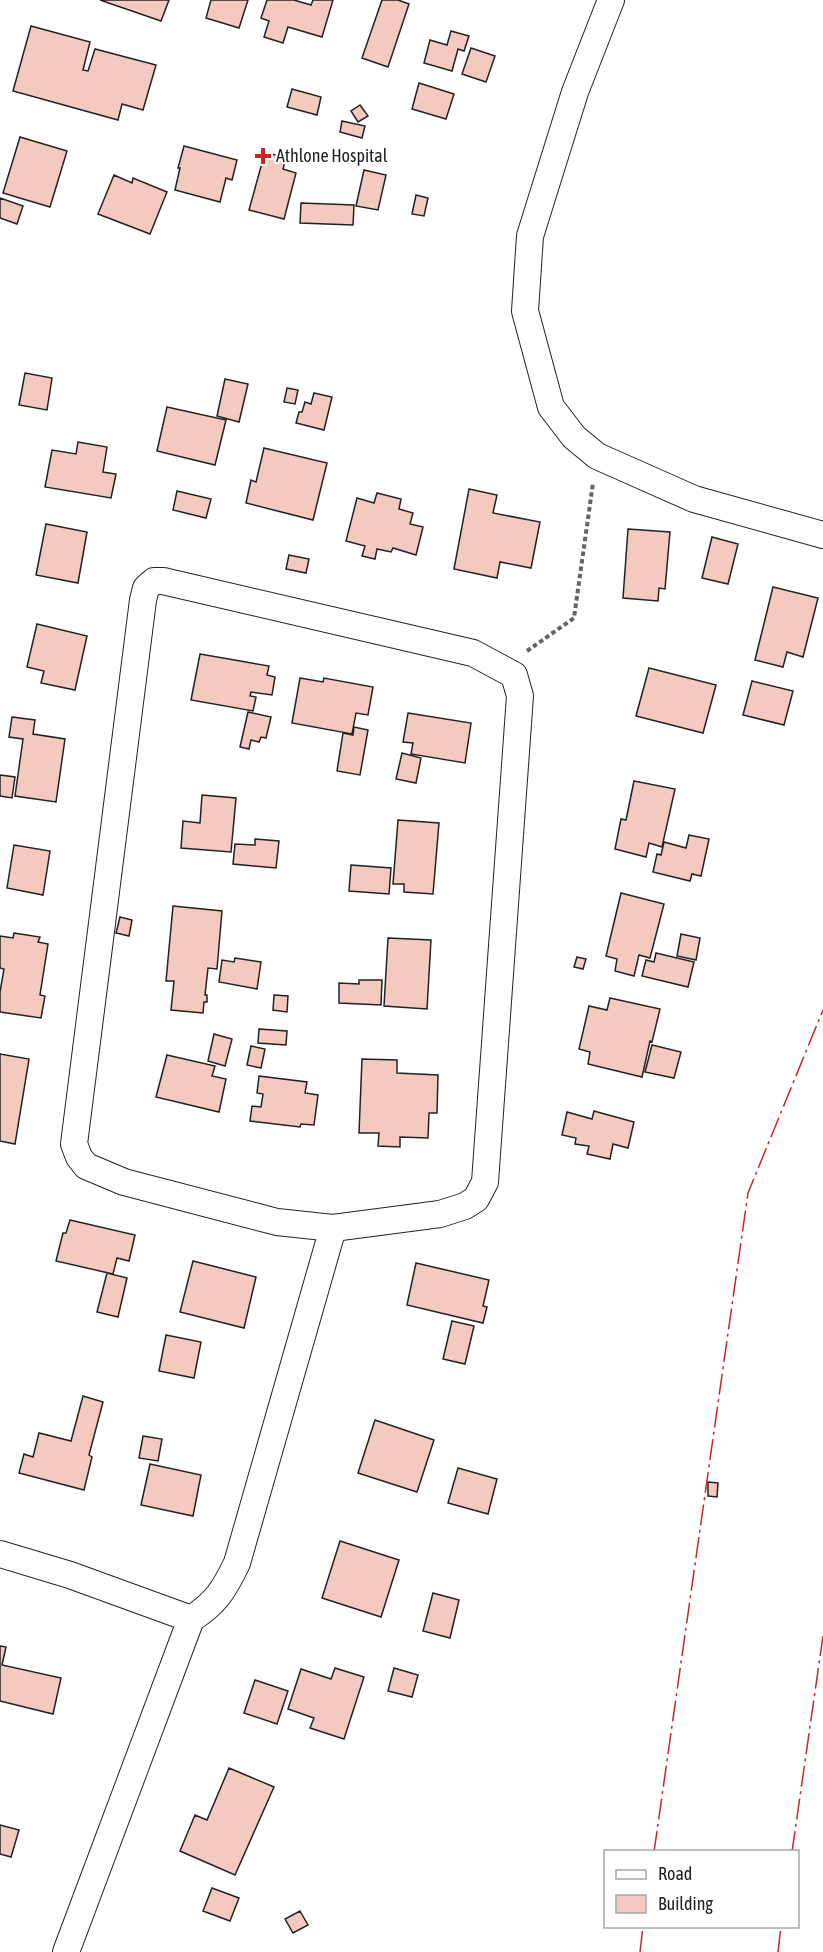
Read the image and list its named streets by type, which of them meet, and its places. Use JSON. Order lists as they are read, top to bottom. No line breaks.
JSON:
{"places":{"health":["Athlone Hospital"]},"legend":["Road","Building"]}
